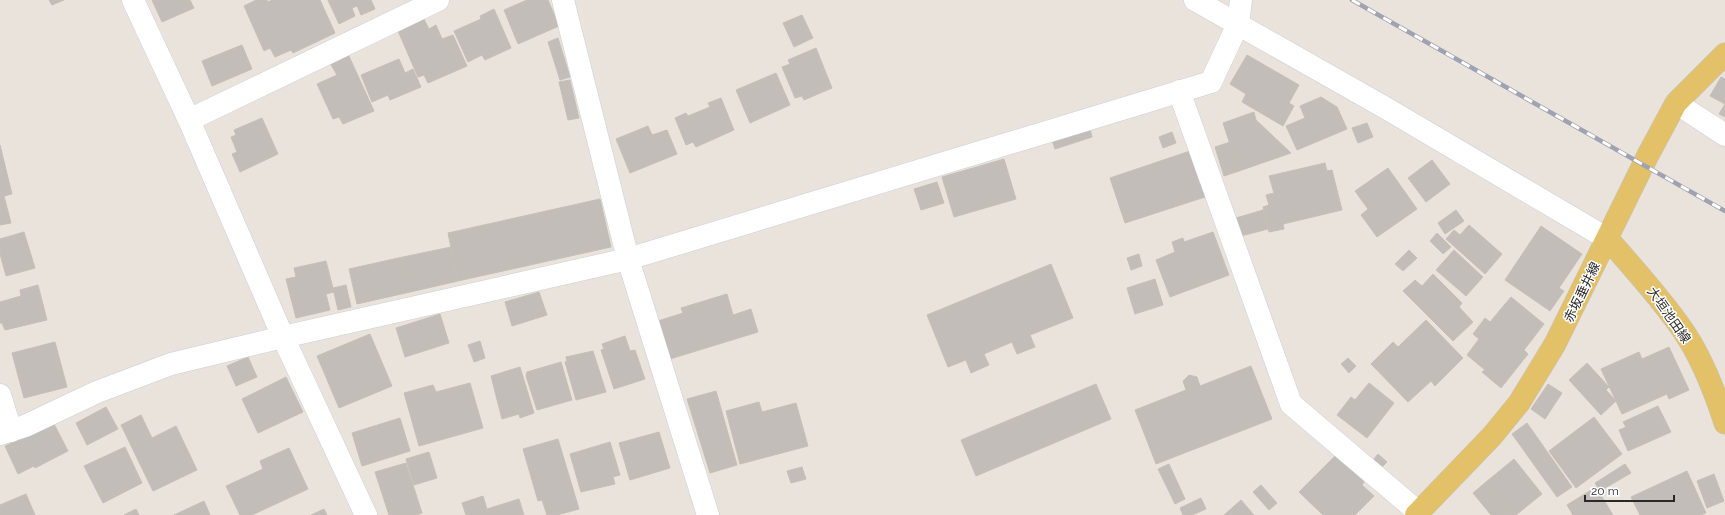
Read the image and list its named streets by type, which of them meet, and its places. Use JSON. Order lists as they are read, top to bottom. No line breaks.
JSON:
{"streets":{"main road":["赤坂垂井線","大垣池田線"]},"crossings":[["赤坂垂井線","大垣池田線"]],"scale_bar":"20 m"}
